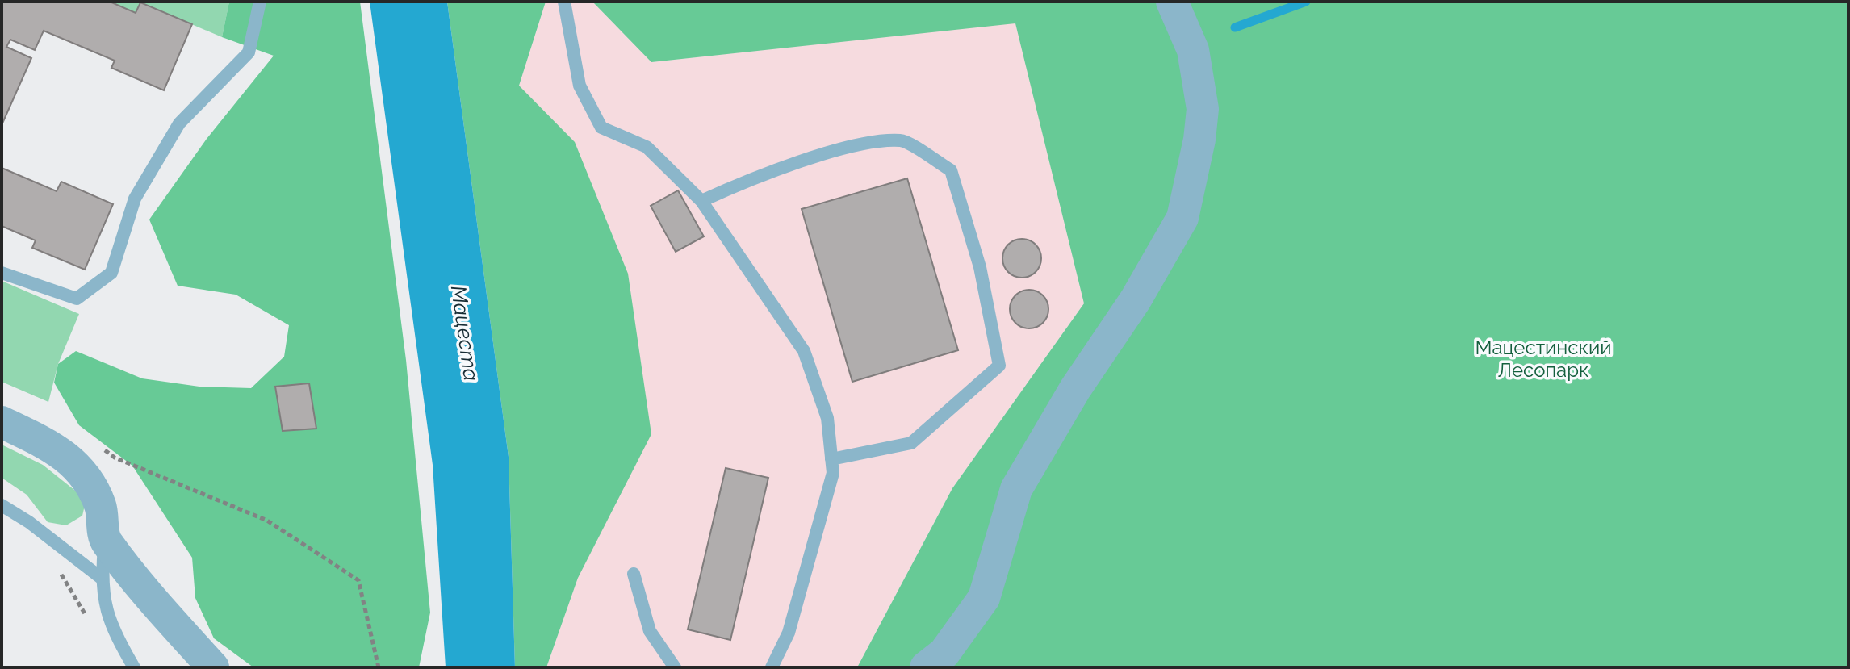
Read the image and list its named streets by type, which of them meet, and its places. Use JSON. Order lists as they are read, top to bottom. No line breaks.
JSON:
{"water":["Мацеста"],"parks":["Мацестинский Лесопарк"]}
